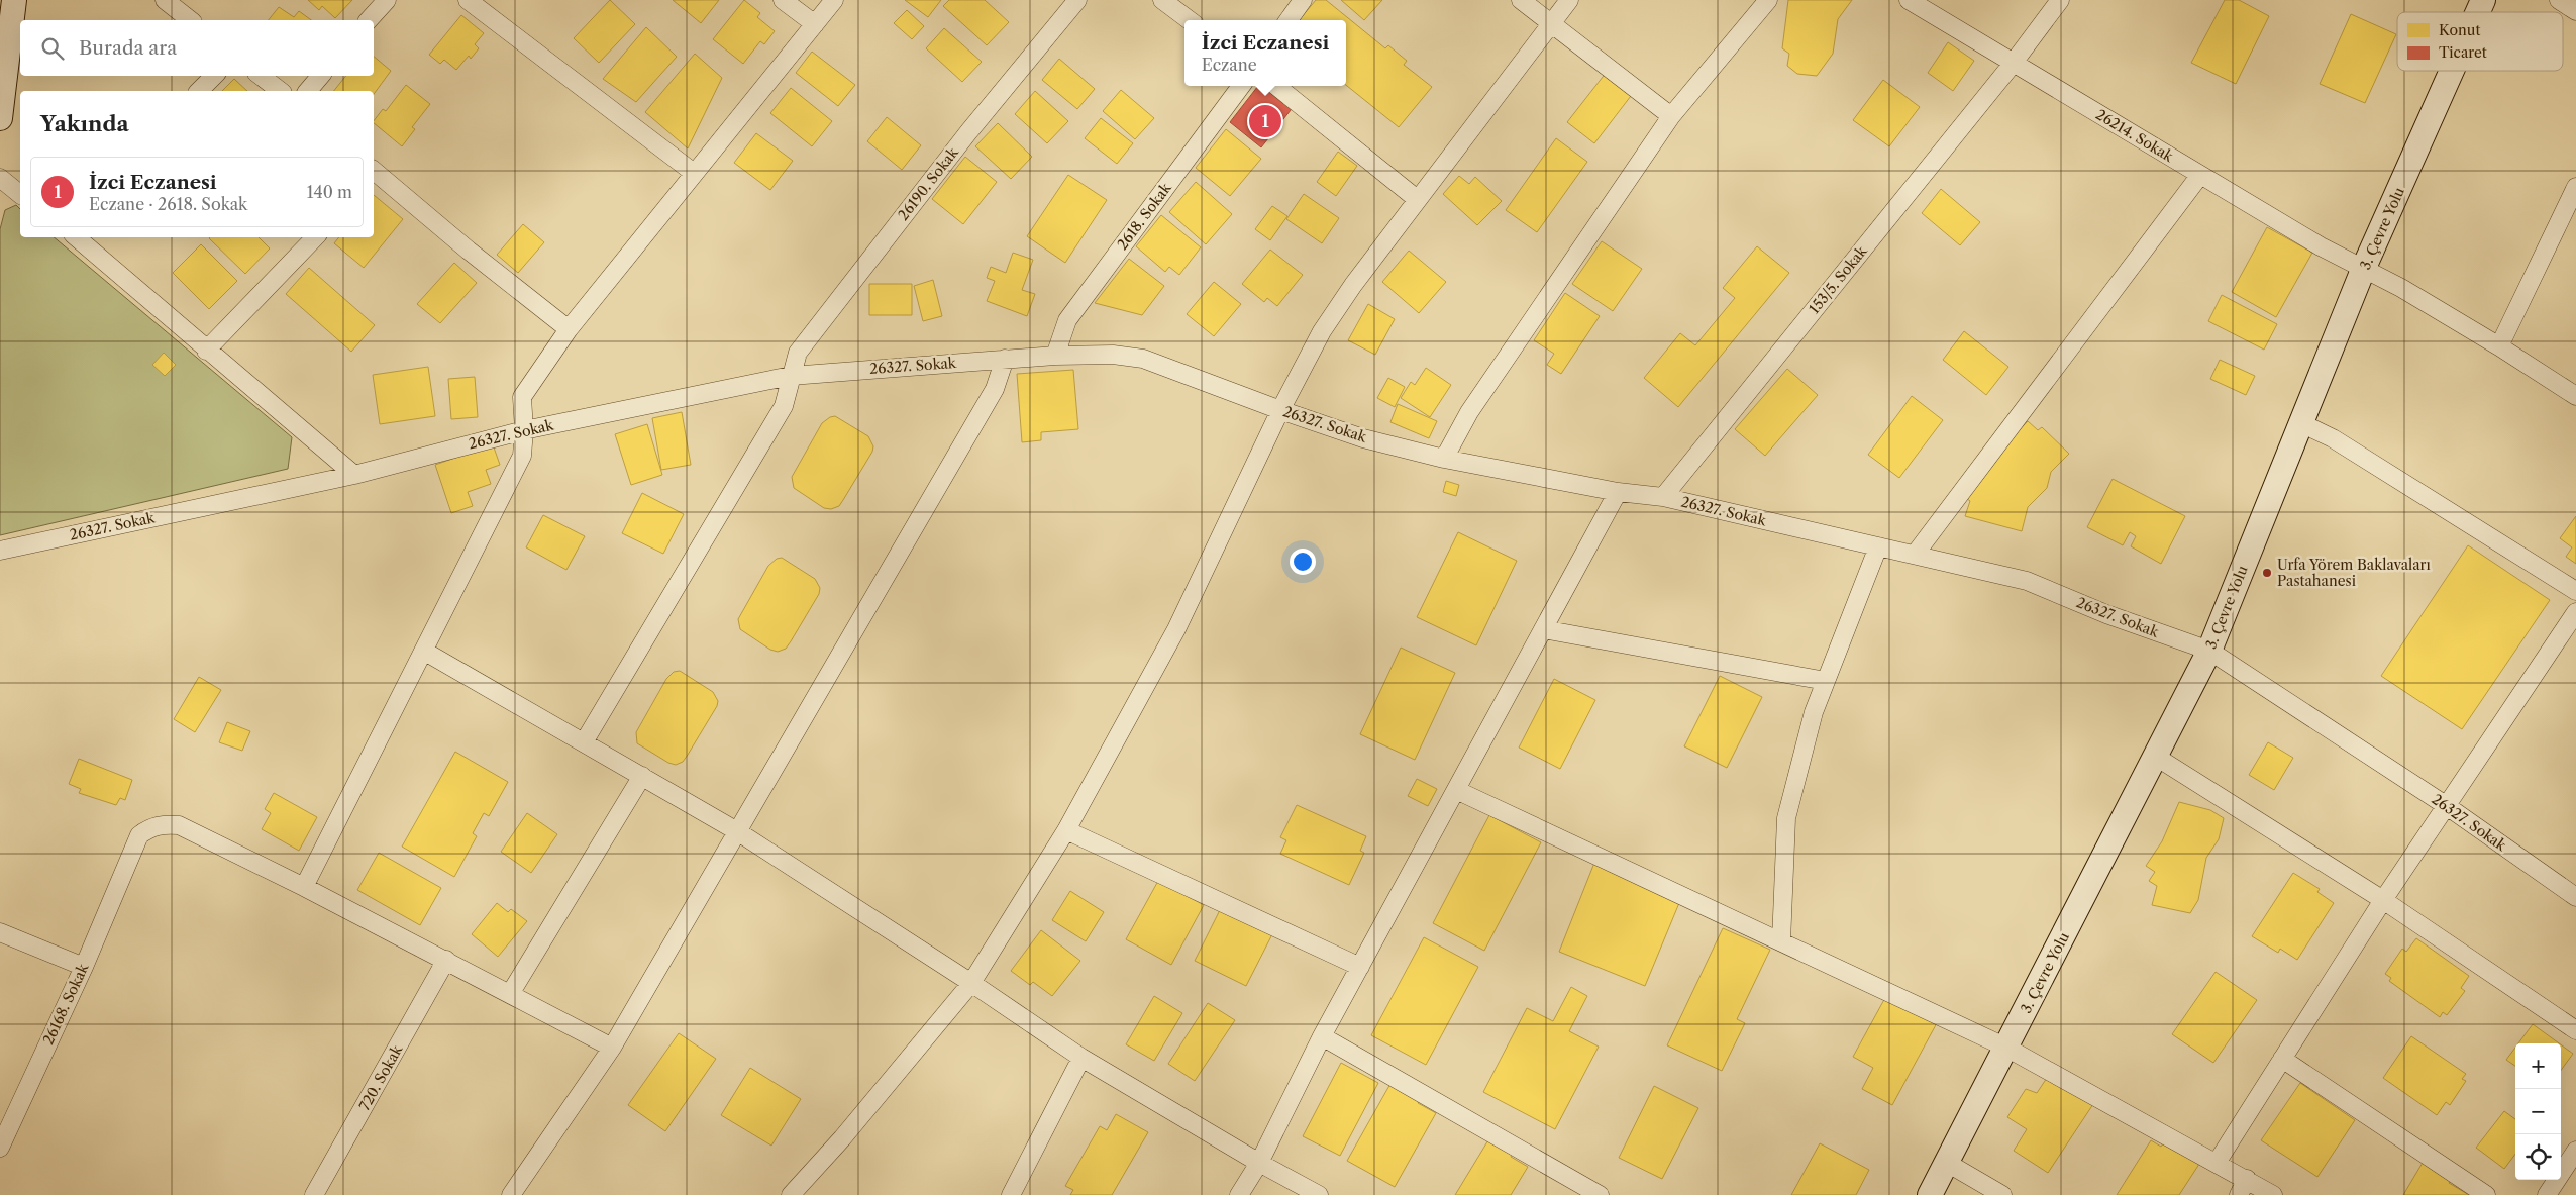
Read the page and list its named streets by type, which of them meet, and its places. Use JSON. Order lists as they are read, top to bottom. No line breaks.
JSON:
{"streets":{"main road":["3. Çevre Yolu"],"street":["26214. Sokak","26190. Sokak","2618. Sokak","153/5. Sokak","26327. Sokak","26168. Sokak","720. Sokak"]},"crossings":[["26214. Sokak","3. Çevre Yolu"],["26214. Sokak","153/5. Sokak"],["26190. Sokak","26327. Sokak"],["2618. Sokak","26327. Sokak"],["3. Çevre Yolu","26327. Sokak"],["153/5. Sokak","26327. Sokak"],["26168. Sokak","720. Sokak"]],"places":["Urfa Yörem Baklavaları Pastahanesi"],"legend":["Konut","Ticaret"],"page":{"popup":["İzci Eczanesi","Eczane"],"search":"Burada ara","heading":"Yakında","pins":"1","list":[{"mark":"1","name":"İzci Eczanesi","note":"Eczane · 2618. Sokak","value":"140 m"}],"map_buttons":["+","−"]}}
